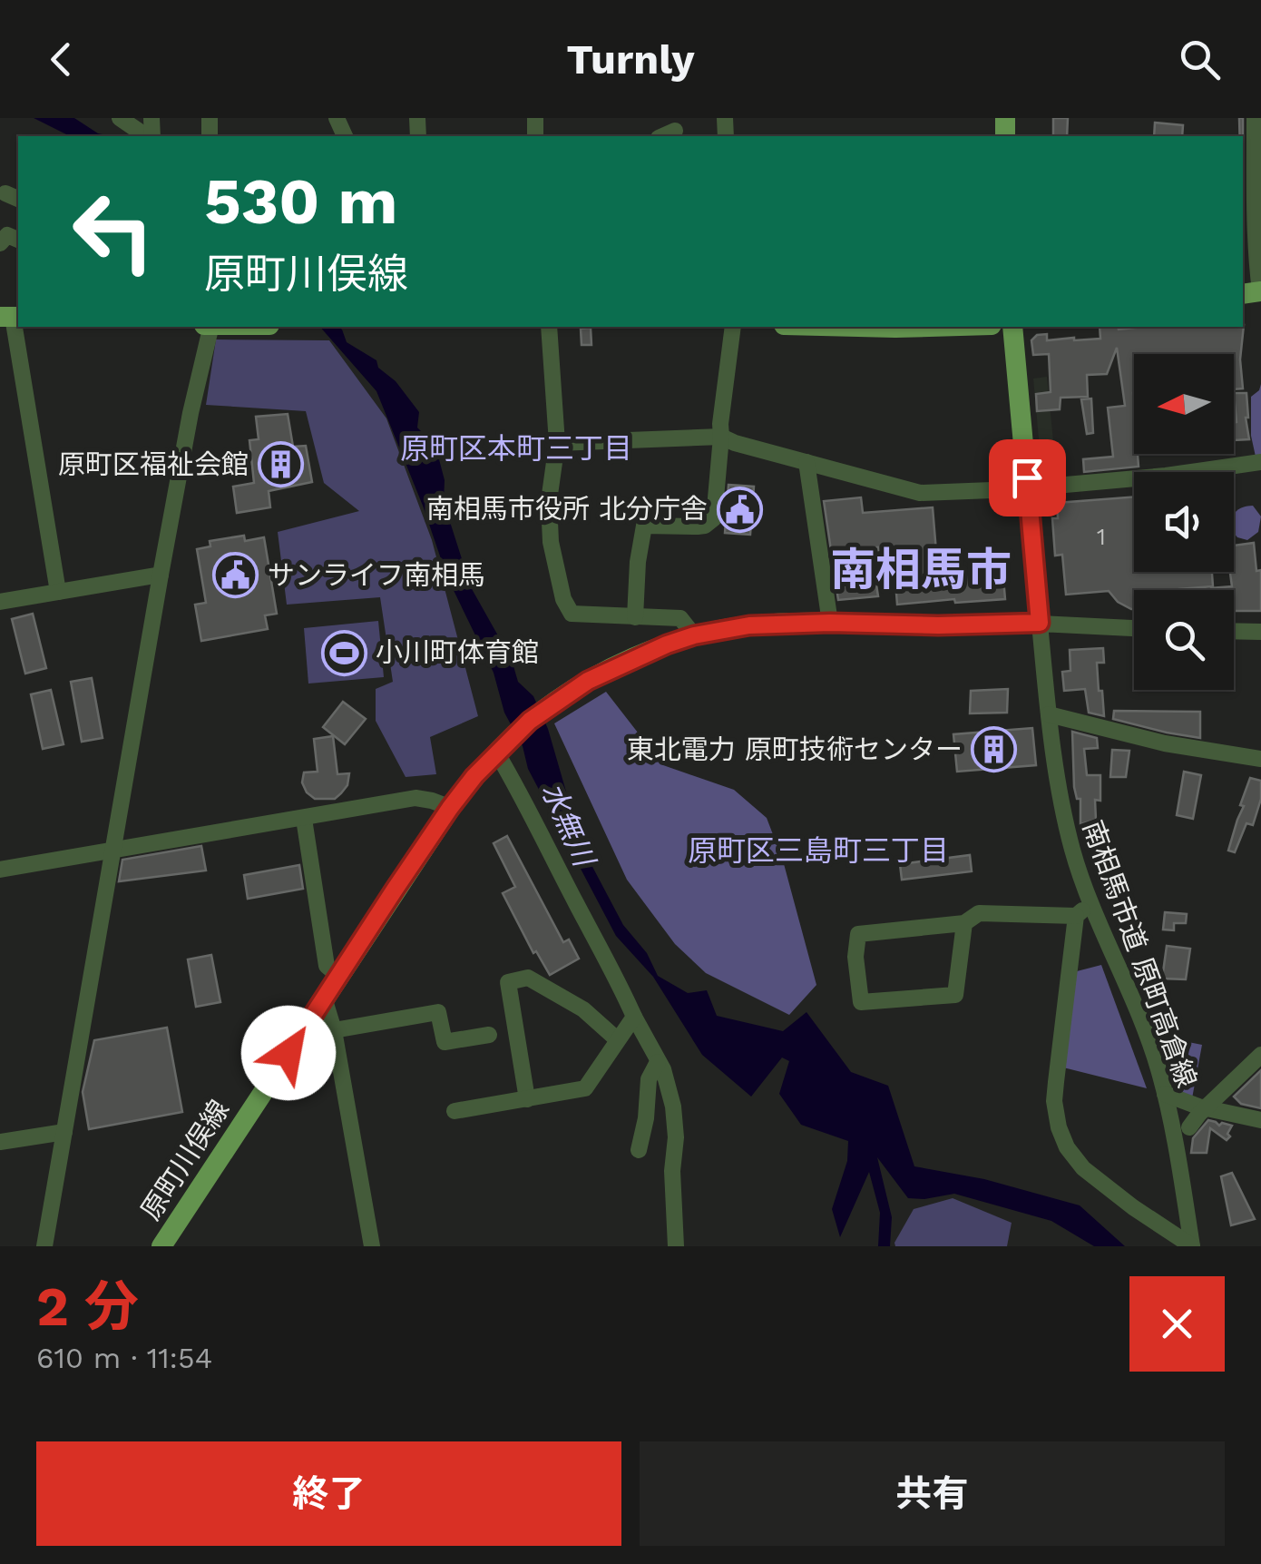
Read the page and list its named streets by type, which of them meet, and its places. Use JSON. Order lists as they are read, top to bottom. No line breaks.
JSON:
{"streets":{"main road":["原町川俣線"],"street":["南相馬市道 原町高倉線"]},"crossings":[["南相馬市道 原町高倉線","原町川俣線"]],"districts":["原町区本町三丁目","南相馬市","原町区三島町三丁目"],"water":["水無川"],"places":{"building":["原町区福祉会館","東北電力 原町技術センター"],"public building":["南相馬市役所 北分庁舎","サンライフ南相馬"],"sports":["小川町体育館"]},"house_numbers":["1"],"north":"left","page":{"header":"Turnly","turn":["530 m","原町川俣線"],"heading":["2 分","610 m · 11:54"],"buttons":["終了","共有"]}}
